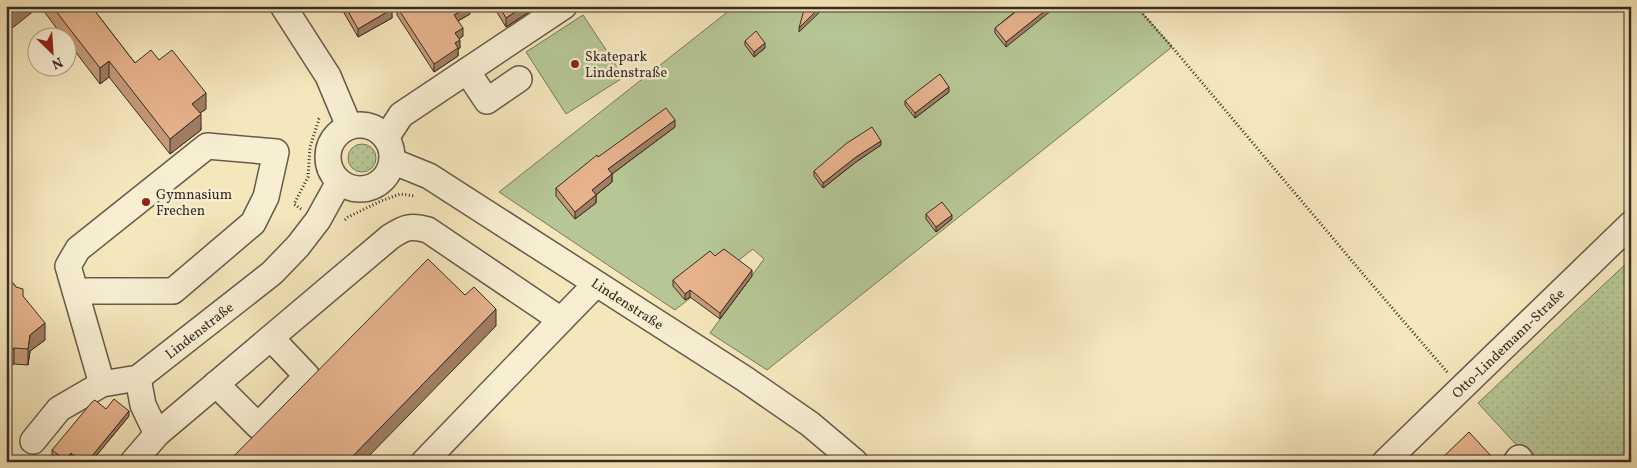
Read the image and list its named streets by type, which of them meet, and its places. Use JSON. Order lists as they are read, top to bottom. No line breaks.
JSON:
{"streets":{"street":["Lindenstraße","Otto-Lindemann-Straße"]},"places":["Skatepark Lindenstraße","Gymnasium Frechen"],"north":"bottom right"}
